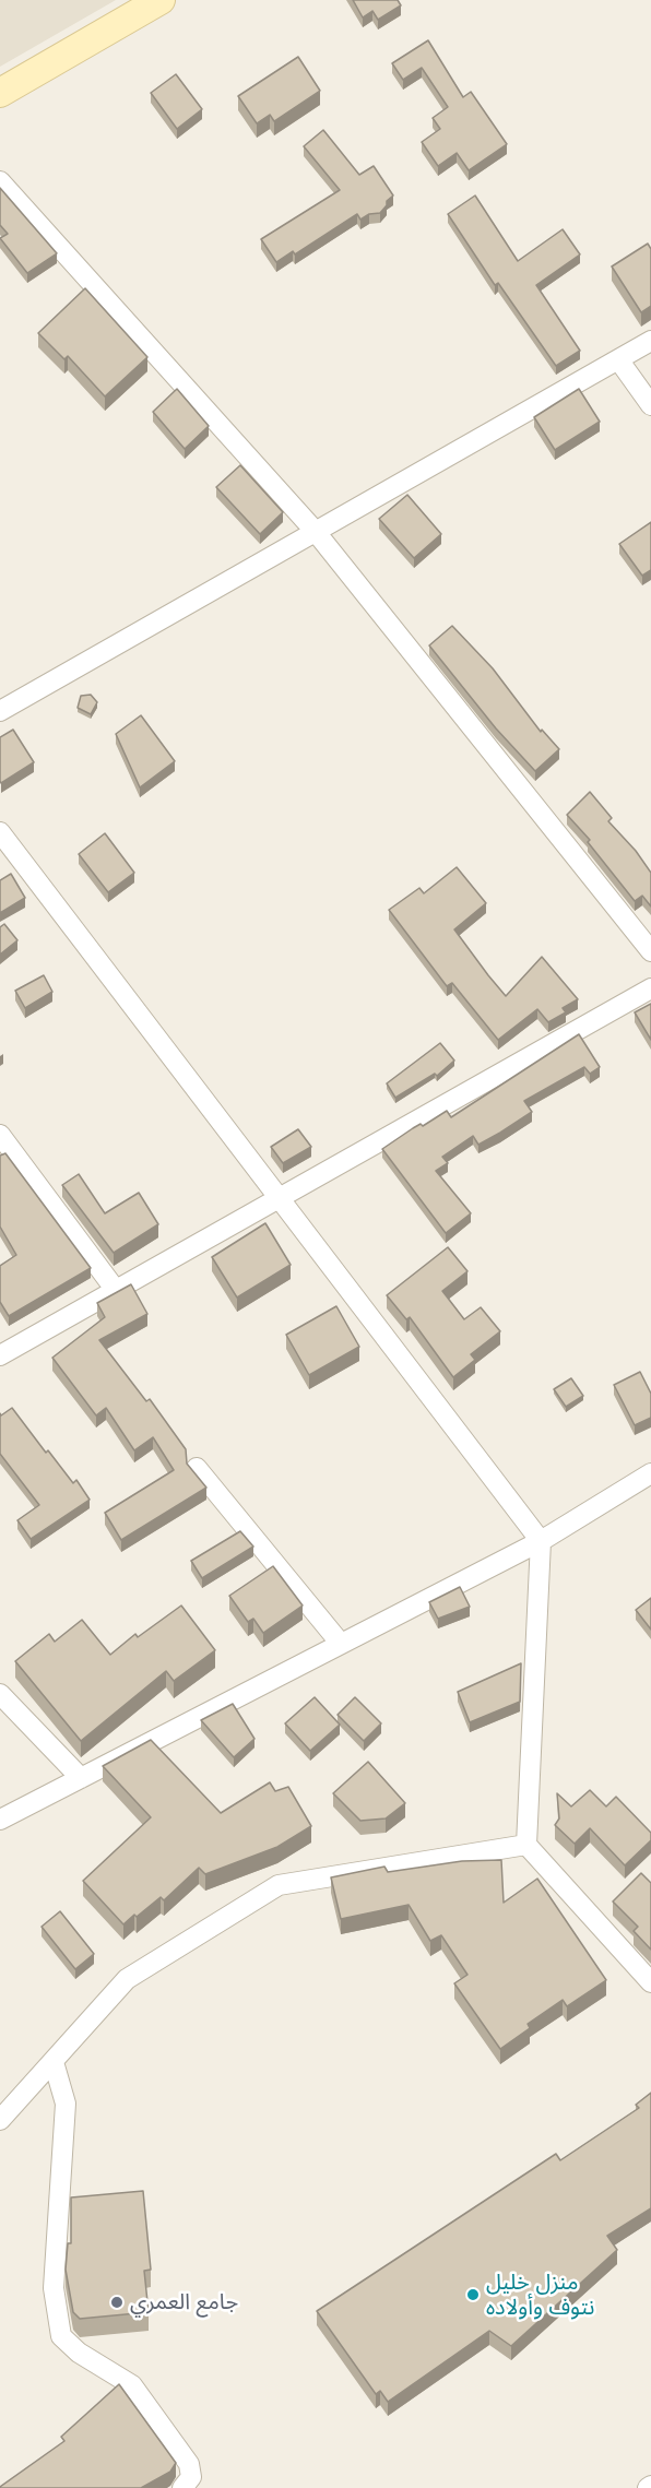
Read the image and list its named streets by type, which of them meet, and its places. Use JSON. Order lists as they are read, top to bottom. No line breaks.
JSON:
{"places":["منزل خليل نتوف وأولاده","جامع العمري"]}
